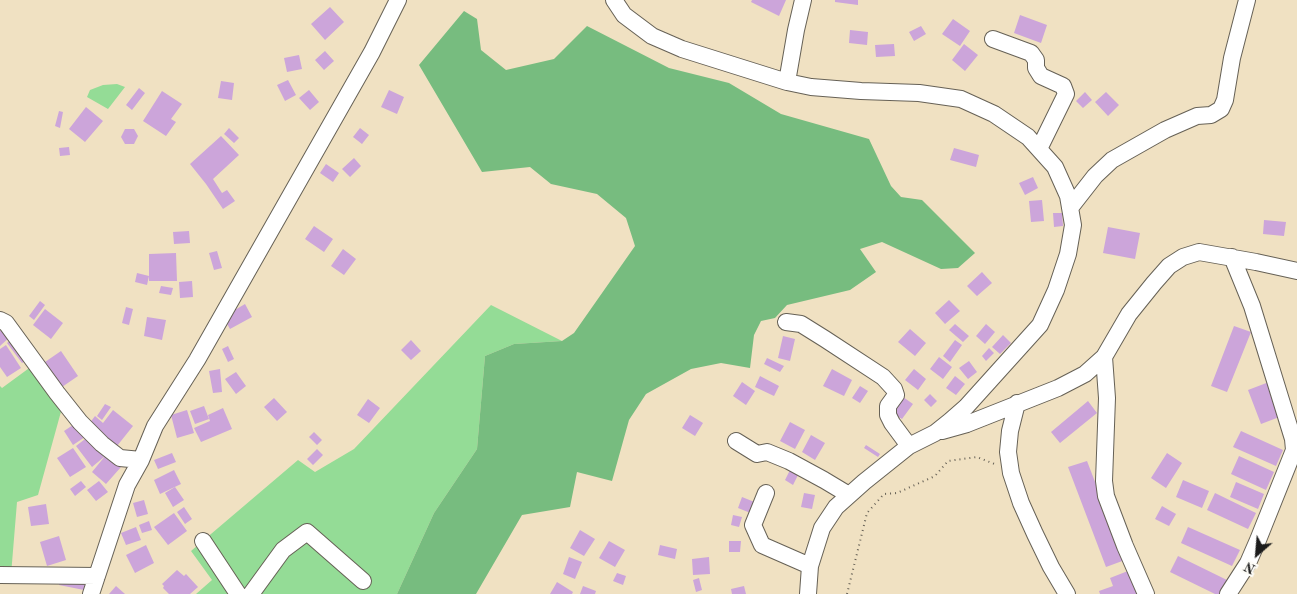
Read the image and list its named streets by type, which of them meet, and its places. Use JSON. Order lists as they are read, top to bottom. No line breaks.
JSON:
{"north":"bottom left"}
